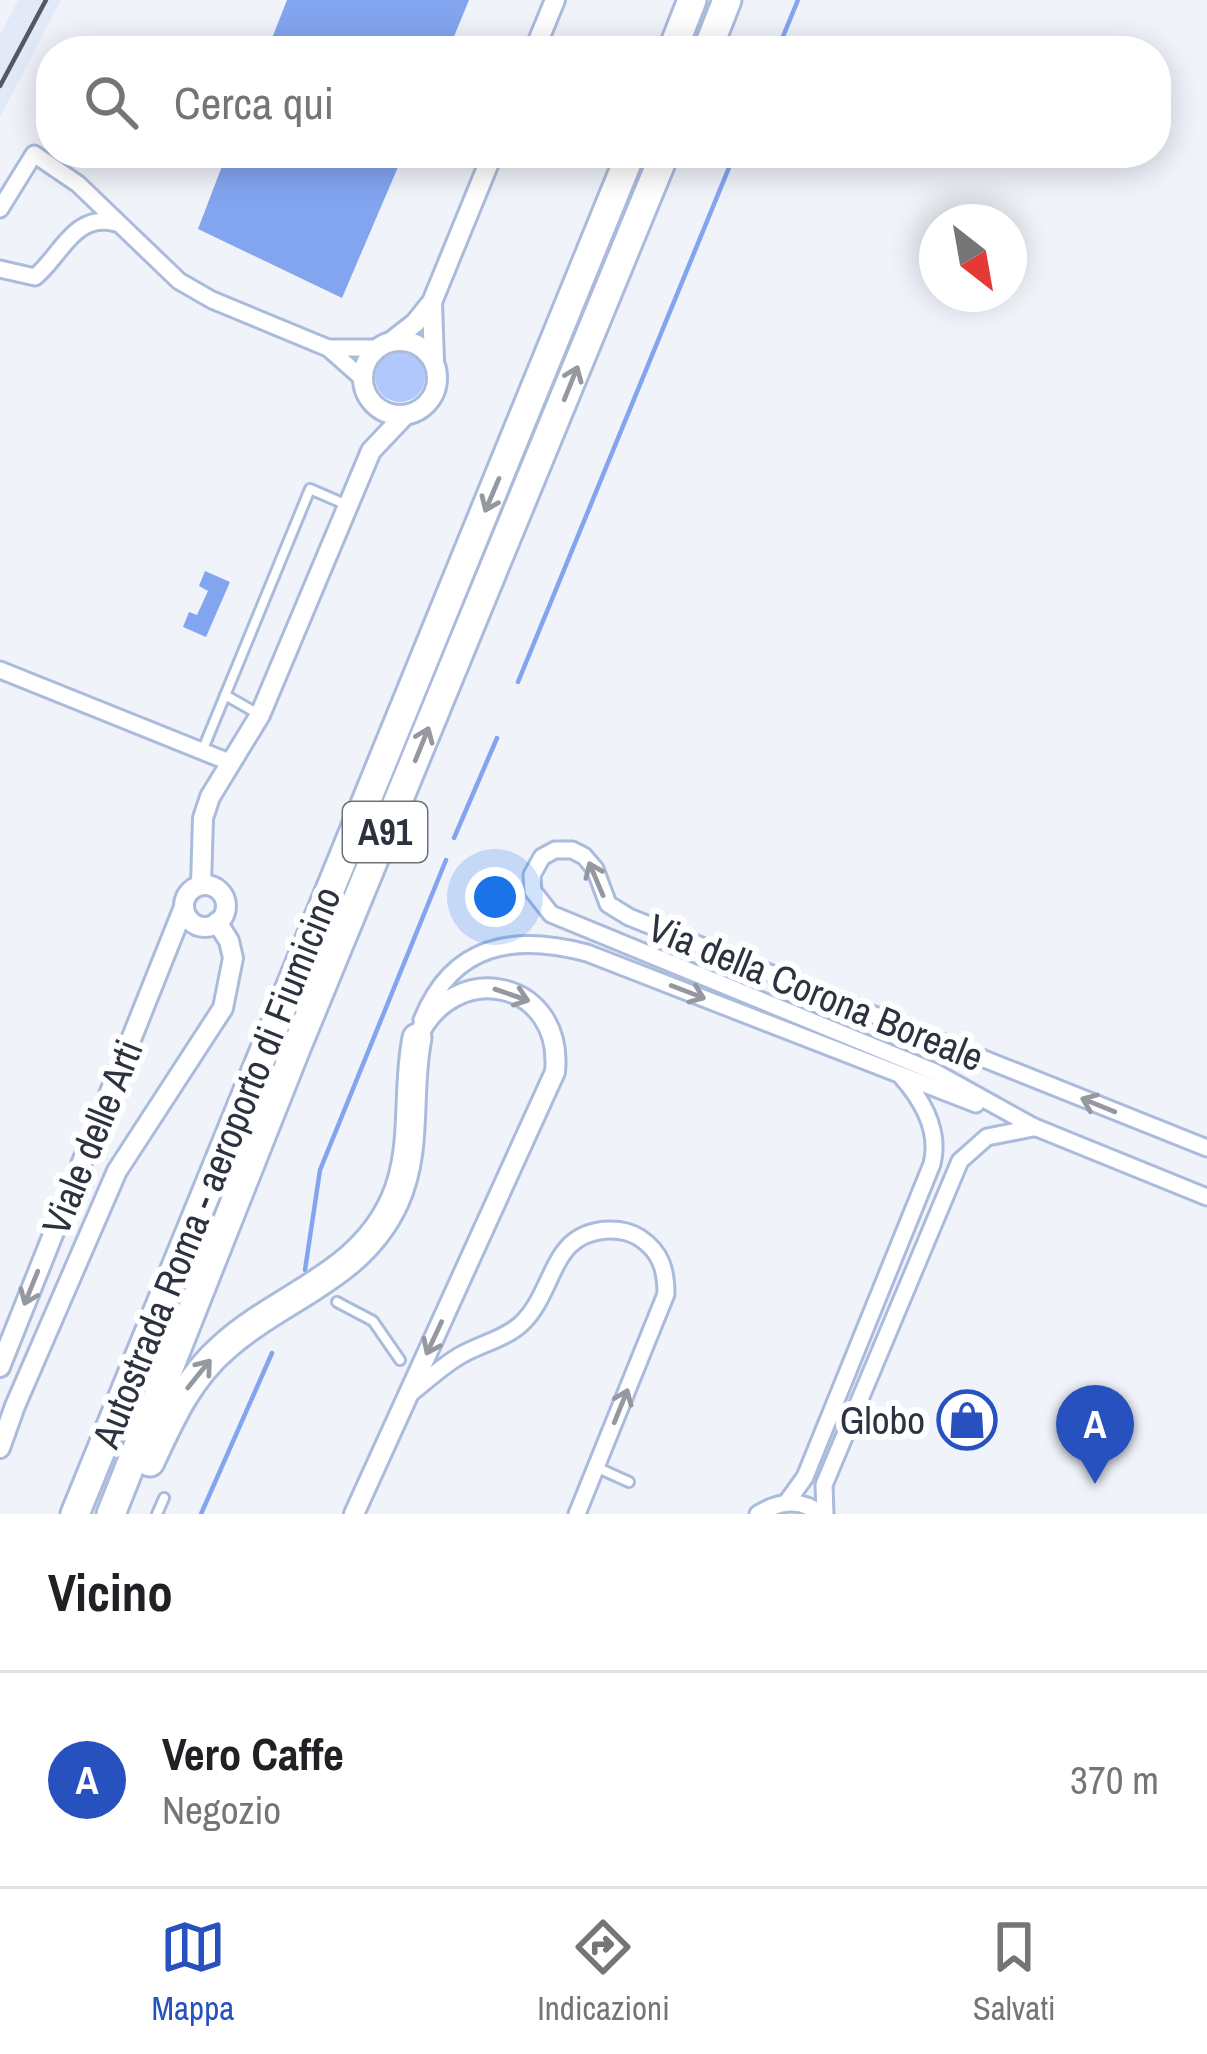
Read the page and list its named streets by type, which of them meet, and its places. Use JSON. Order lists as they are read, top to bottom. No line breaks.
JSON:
{"streets":{"highway":["A91","Autostrada Roma - aeroporto di Fiumicino"],"street":["Via della Corona Boreale","Viale delle Arti"]},"places":{"shop":["Globo"]},"north":"bottom right","page":{"search":"Cerca qui","pins":"A","heading":"Vicino","list":[{"mark":"A","name":"Vero Caffe","note":"Negozio","value":"370 m"}],"nav":["Mappa","Indicazioni","Salvati"]}}
